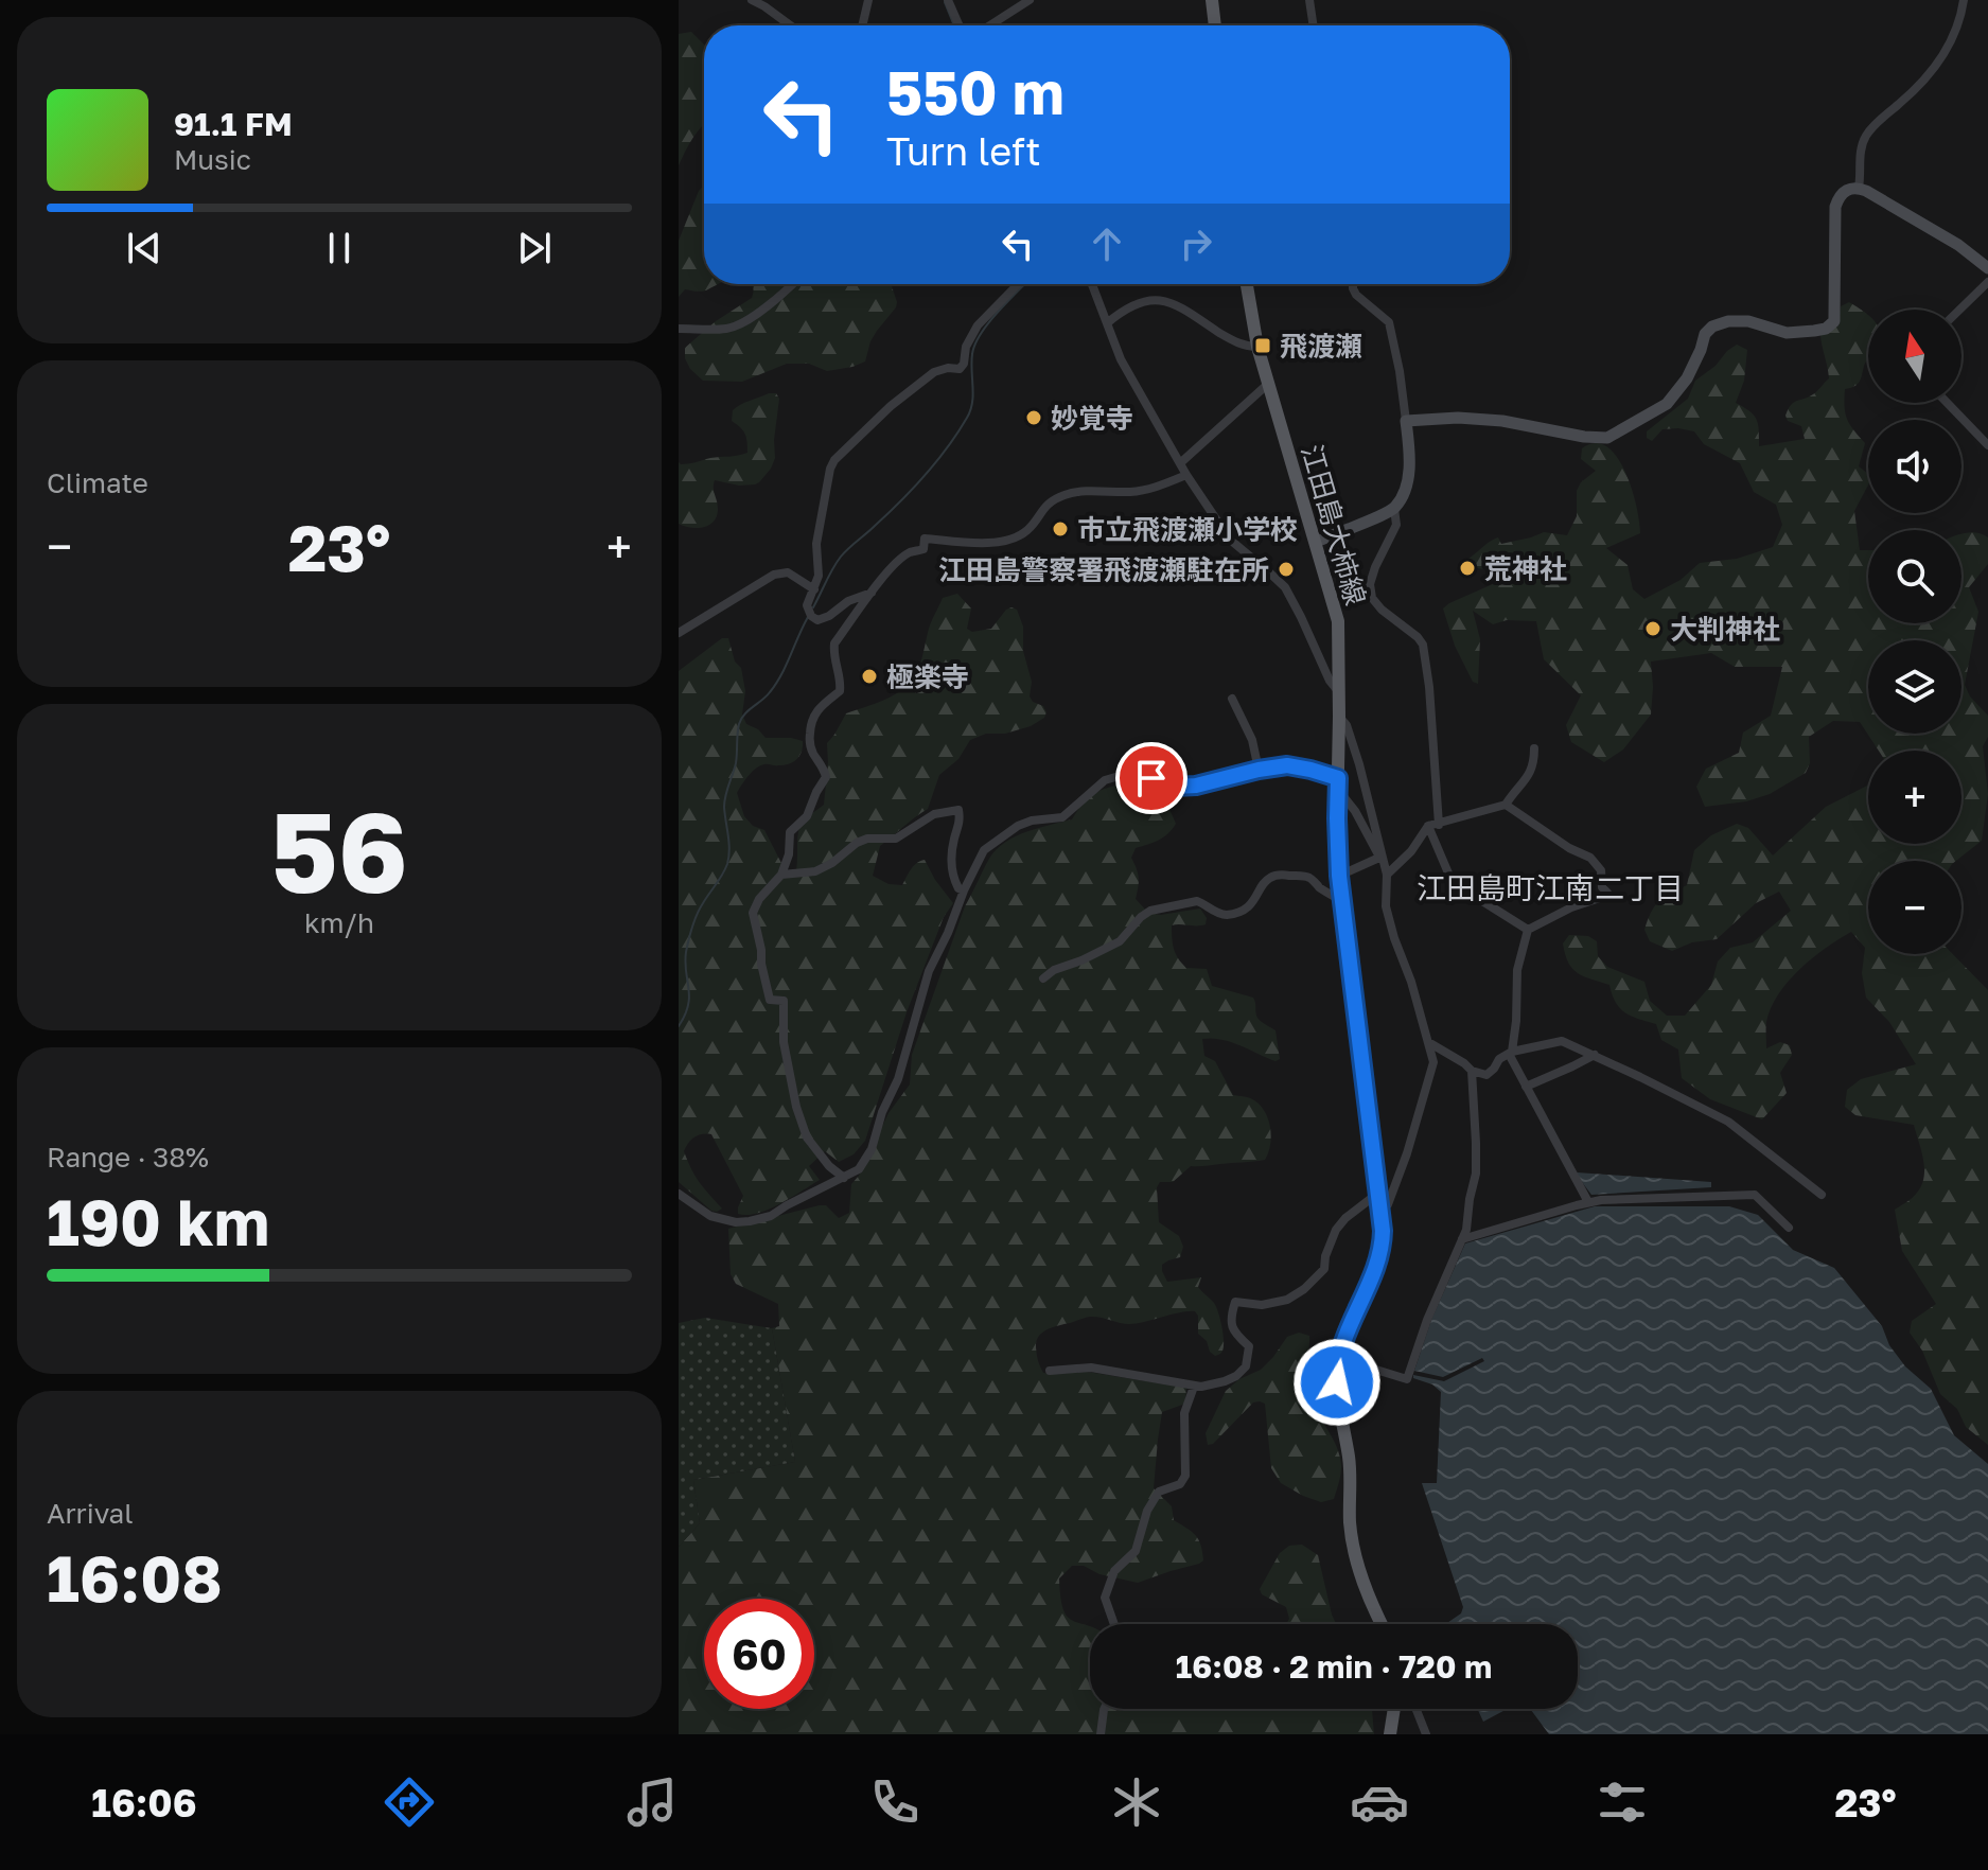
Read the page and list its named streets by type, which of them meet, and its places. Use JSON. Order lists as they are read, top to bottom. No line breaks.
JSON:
{"streets":{"main road":["江田島大柿線"]},"districts":["江田島町江南二丁目"],"places":{"transit":["飛渡瀬"],"other":["妙覚寺","市立飛渡瀬小学校","荒神社","江田島警察署飛渡瀬駐在所","大判神社","極楽寺"]},"north":"top","page":{"turn":["550 m","Turn left"],"song":["91.1 FM","Music"],"map_buttons":["+","−"],"tile":["Climate",["56","km/h"],["Range · 38%","190 km"],["Arrival","16:08"]],"heat":["−","23°","+"],"limit":"60","trip":"16:08 · 2 min · 720 m","tabs":["16:06","23°"]}}
